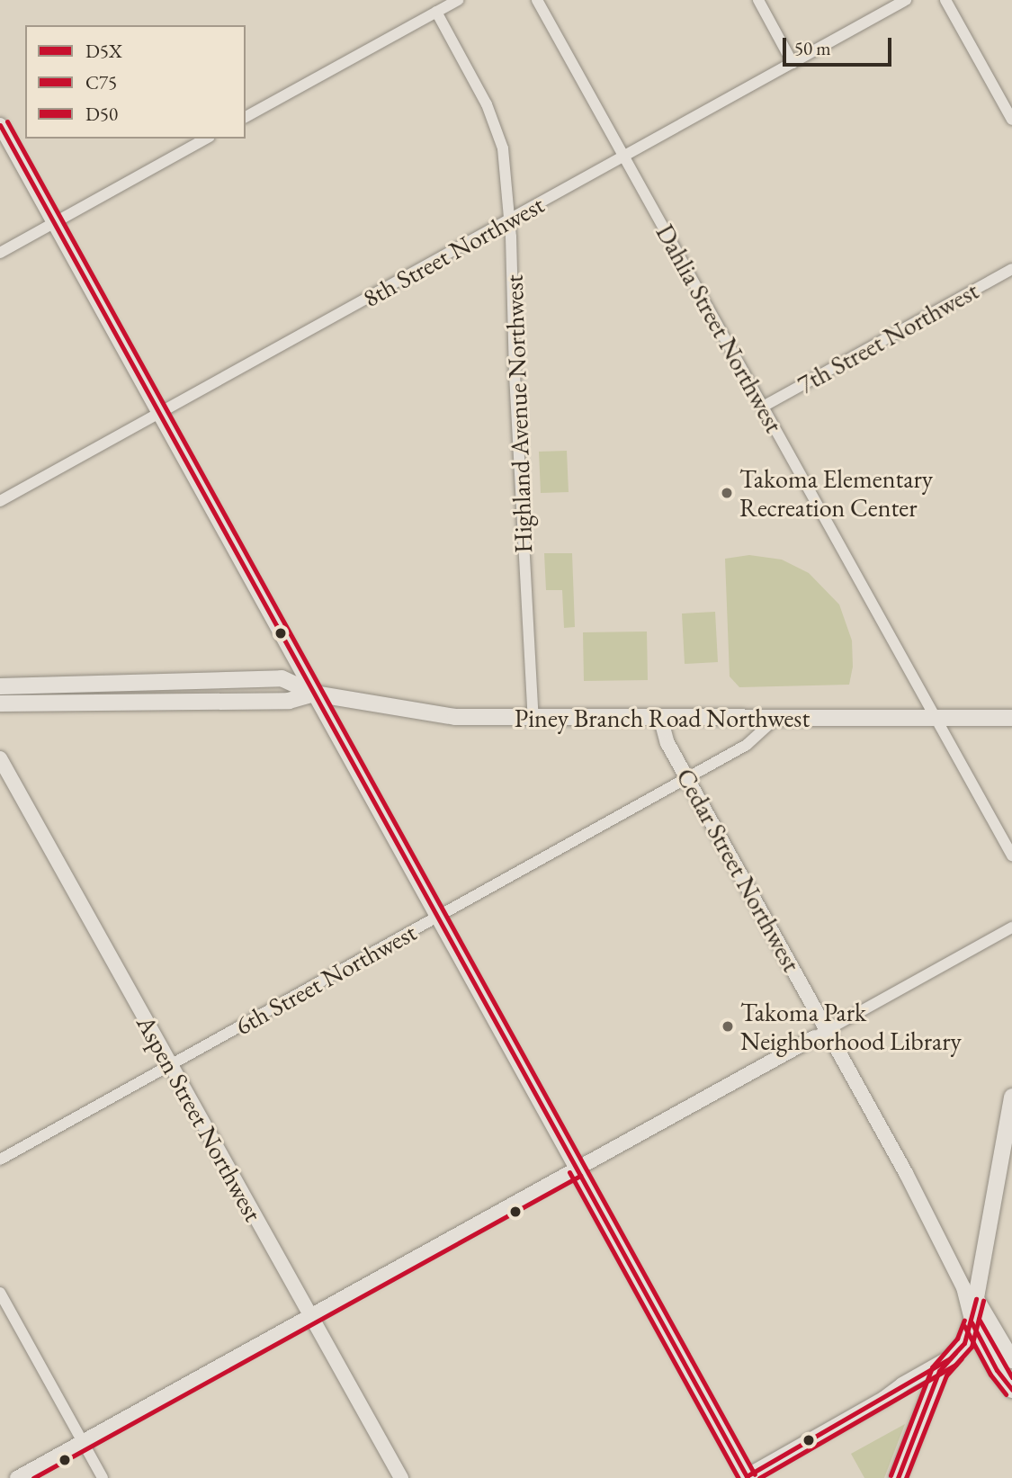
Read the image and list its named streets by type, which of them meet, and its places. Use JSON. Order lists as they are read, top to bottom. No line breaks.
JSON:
{"streets":{"main road":["Piney Branch Road Northwest","Cedar Street Northwest"],"street":["8th Street Northwest","Dahlia Street Northwest","7th Street Northwest","Highland Avenue Northwest","6th Street Northwest","Aspen Street Northwest"]},"crossings":[["8th Street Northwest","Dahlia Street Northwest"],["8th Street Northwest","Highland Avenue Northwest"],["Dahlia Street Northwest","7th Street Northwest"],["Dahlia Street Northwest","Piney Branch Road Northwest"],["Highland Avenue Northwest","Piney Branch Road Northwest"],["Piney Branch Road Northwest","Cedar Street Northwest"],["Piney Branch Road Northwest","6th Street Northwest"],["Cedar Street Northwest","6th Street Northwest"],["6th Street Northwest","Aspen Street Northwest"]],"places":["Takoma Elementary Recreation Center","Takoma Park Neighborhood Library"],"lines":["transit line D50","transit line D5X","transit line C75"],"legend":["D5X","C75","D50"],"scale_bar":"50 m"}
